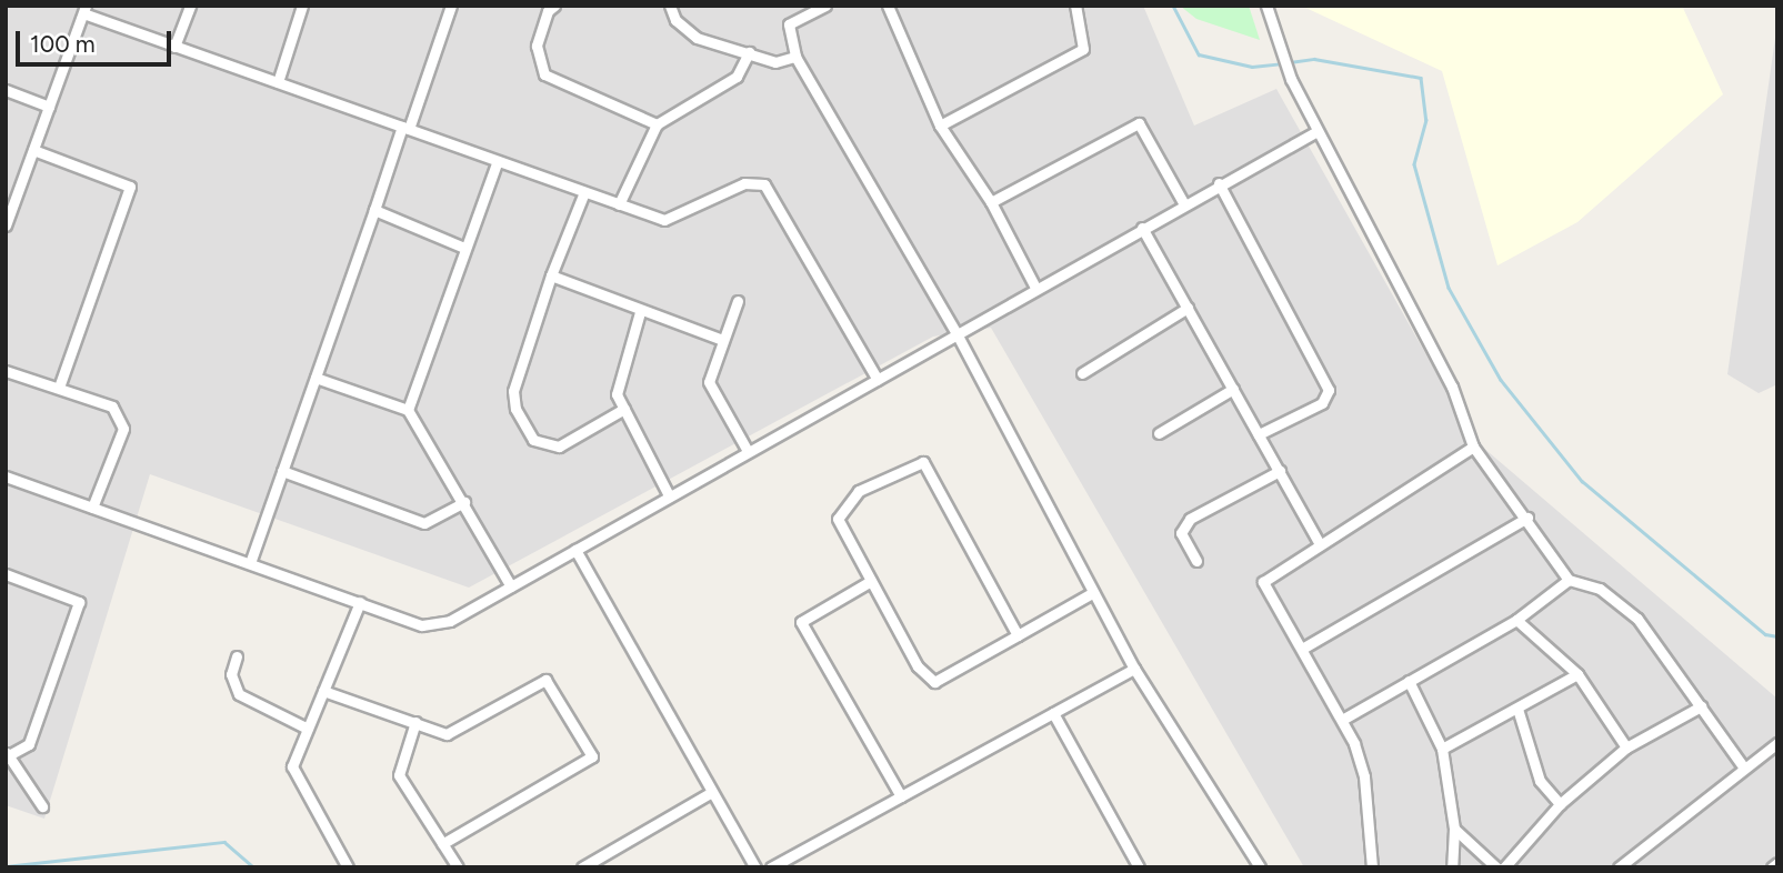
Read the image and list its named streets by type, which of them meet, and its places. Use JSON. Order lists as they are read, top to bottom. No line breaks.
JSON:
{"scale_bar":"100 m"}
